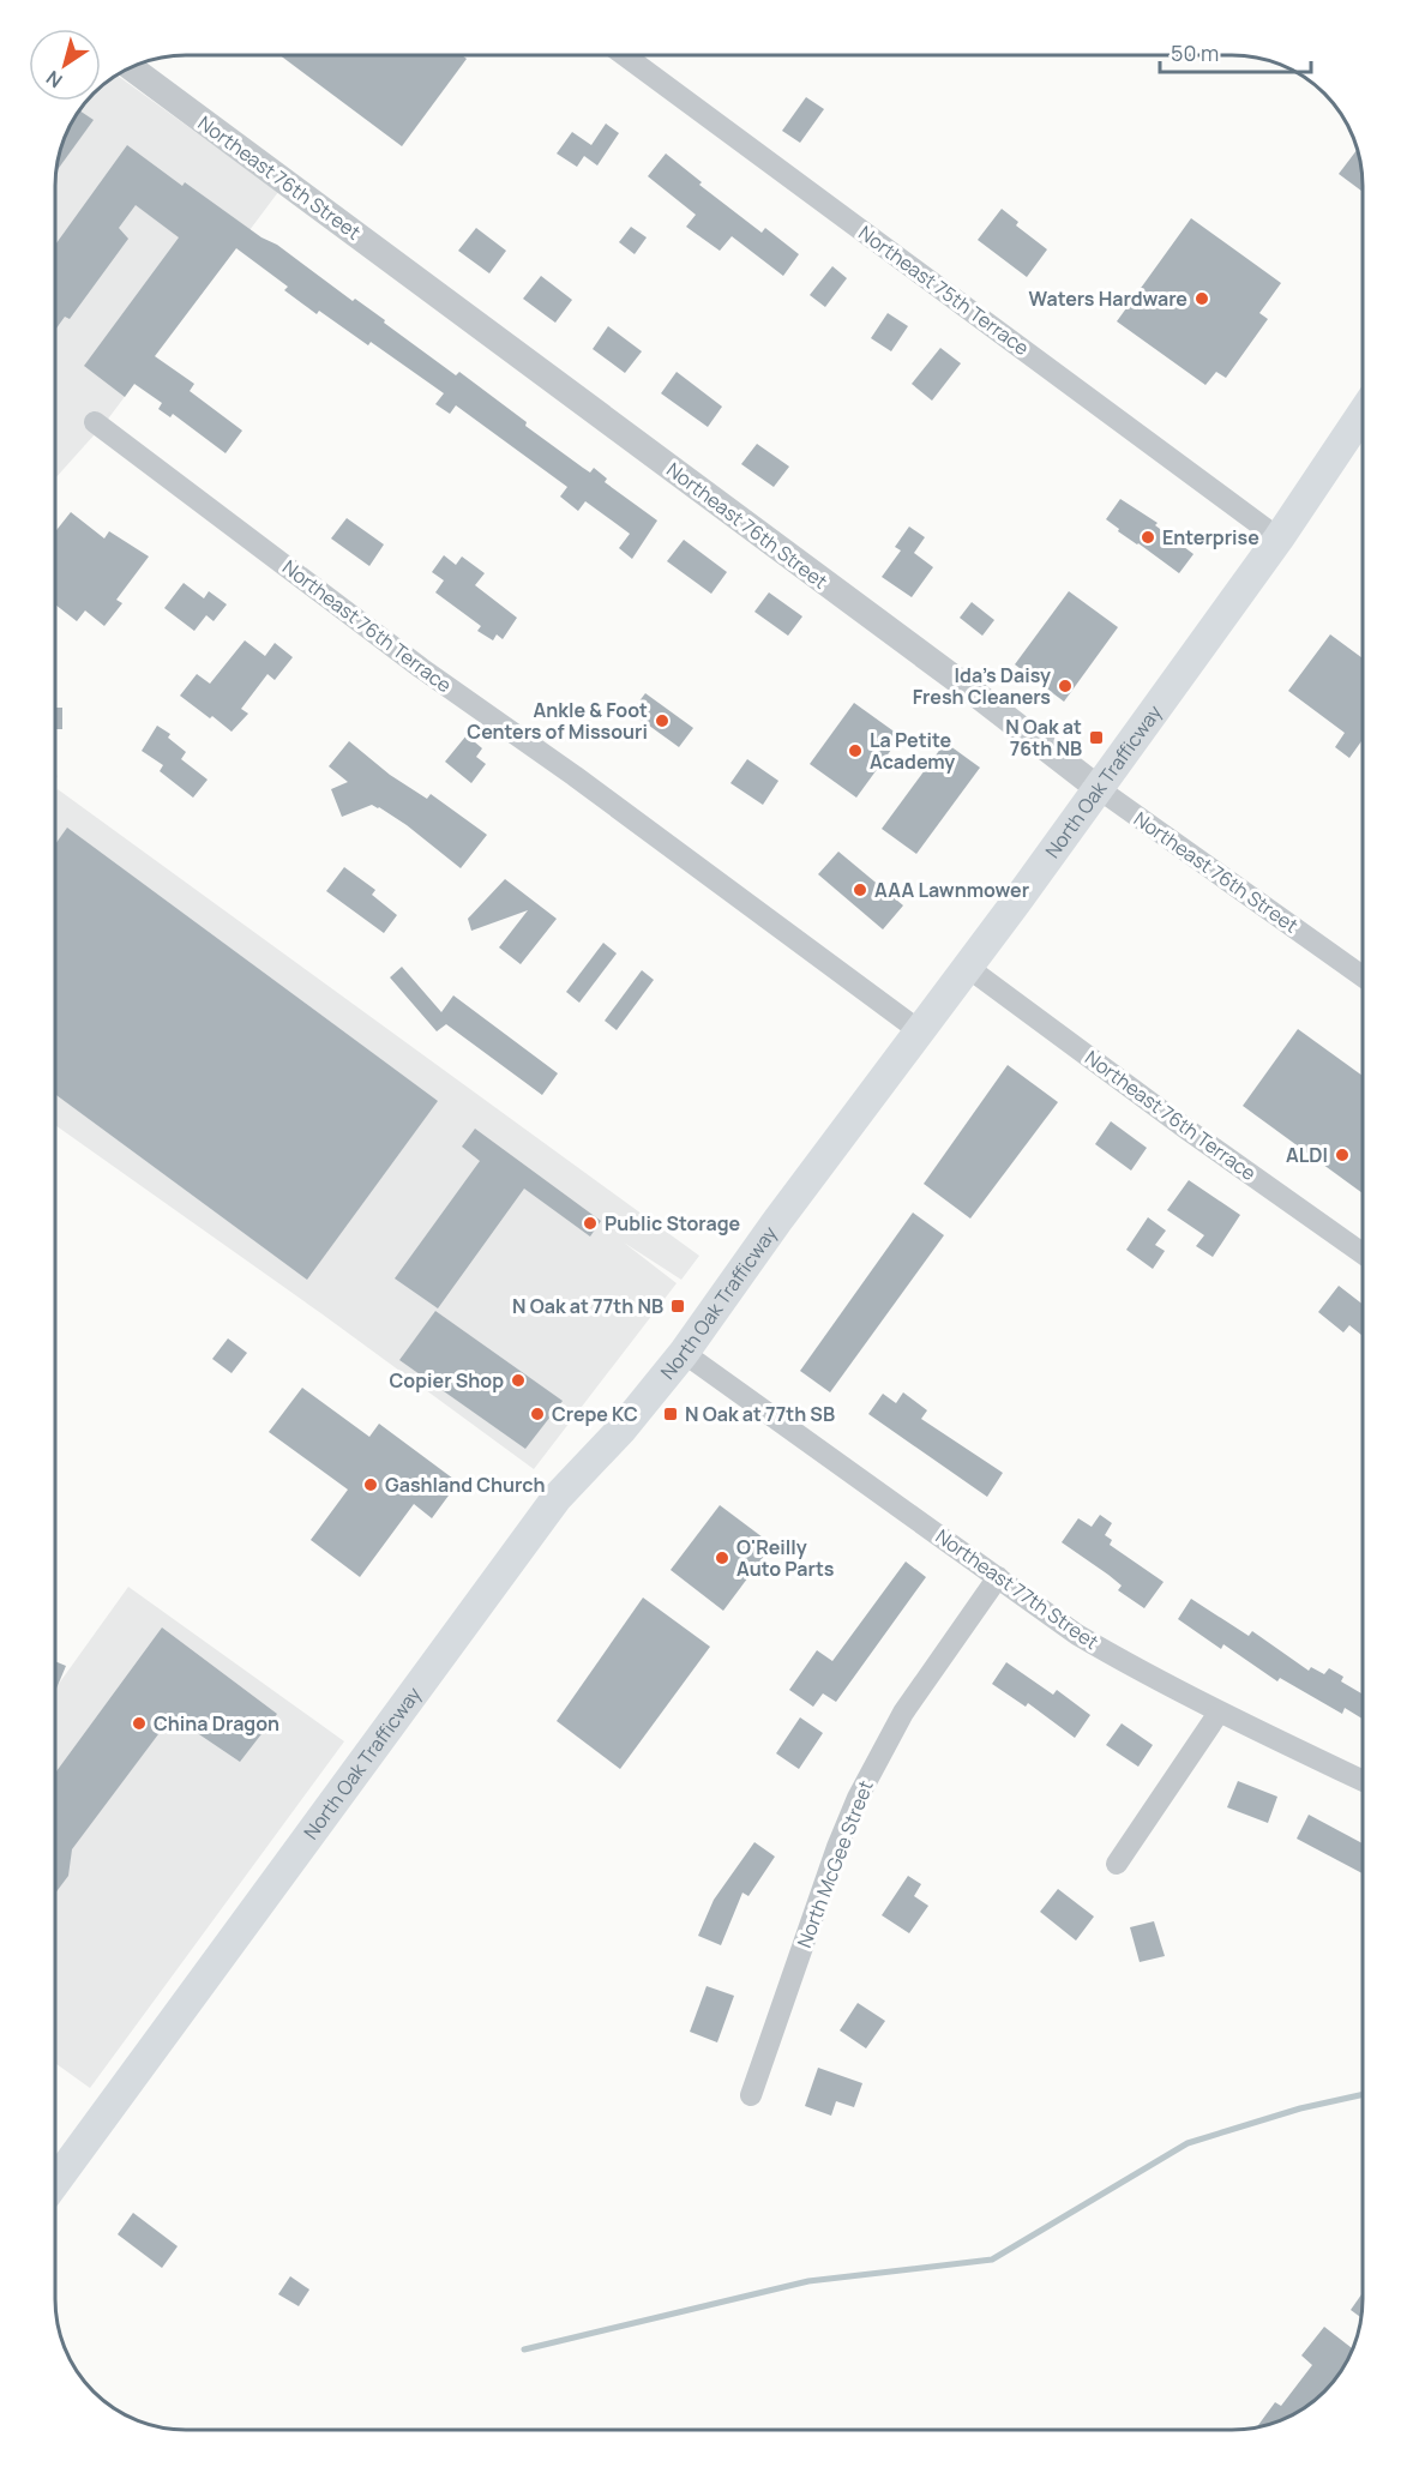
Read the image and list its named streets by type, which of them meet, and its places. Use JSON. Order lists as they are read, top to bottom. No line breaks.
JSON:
{"streets":{"main road":["North Oak Trafficway"],"street":["Northeast 76th Street","Northeast 75th Terrace","Northeast 76th Terrace","Northeast 77th Street","North McGee Street"]},"crossings":[["Northeast 76th Street","North Oak Trafficway"],["Northeast 75th Terrace","North Oak Trafficway"],["Northeast 76th Terrace","North Oak Trafficway"],["North Oak Trafficway","Northeast 77th Street"],["Northeast 77th Street","North McGee Street"]],"places":{"other":["Waters Hardware","Enterprise","Ida's Daisy Fresh Cleaners","Ankle & Foot Centers of Missouri","La Petite Academy","AAA Lawnmower","ALDI","Public Storage","Copier Shop","Crepe KC","Gashland Church","O'Reilly Auto Parts","China Dragon"],"transit":["N Oak at 76th NB","N Oak at 77th NB","N Oak at 77th SB"]},"scale_bar":"50 m","north":"bottom left"}
